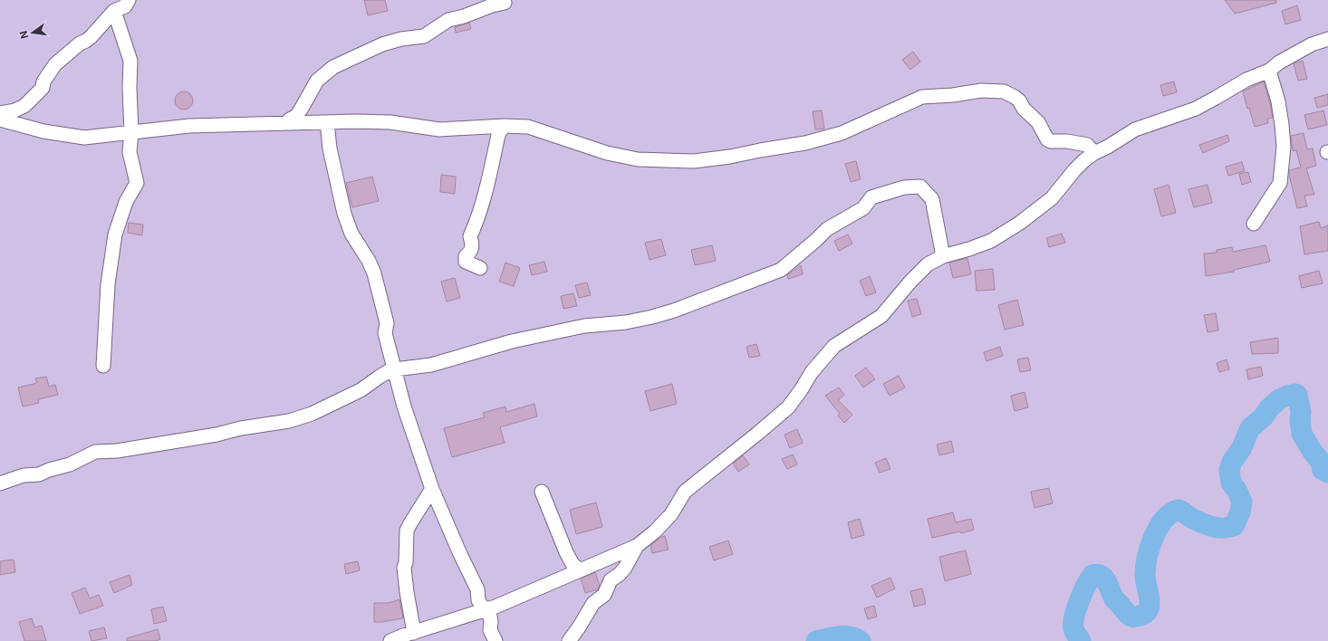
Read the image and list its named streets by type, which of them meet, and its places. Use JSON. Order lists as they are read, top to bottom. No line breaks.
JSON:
{"north":"left"}
